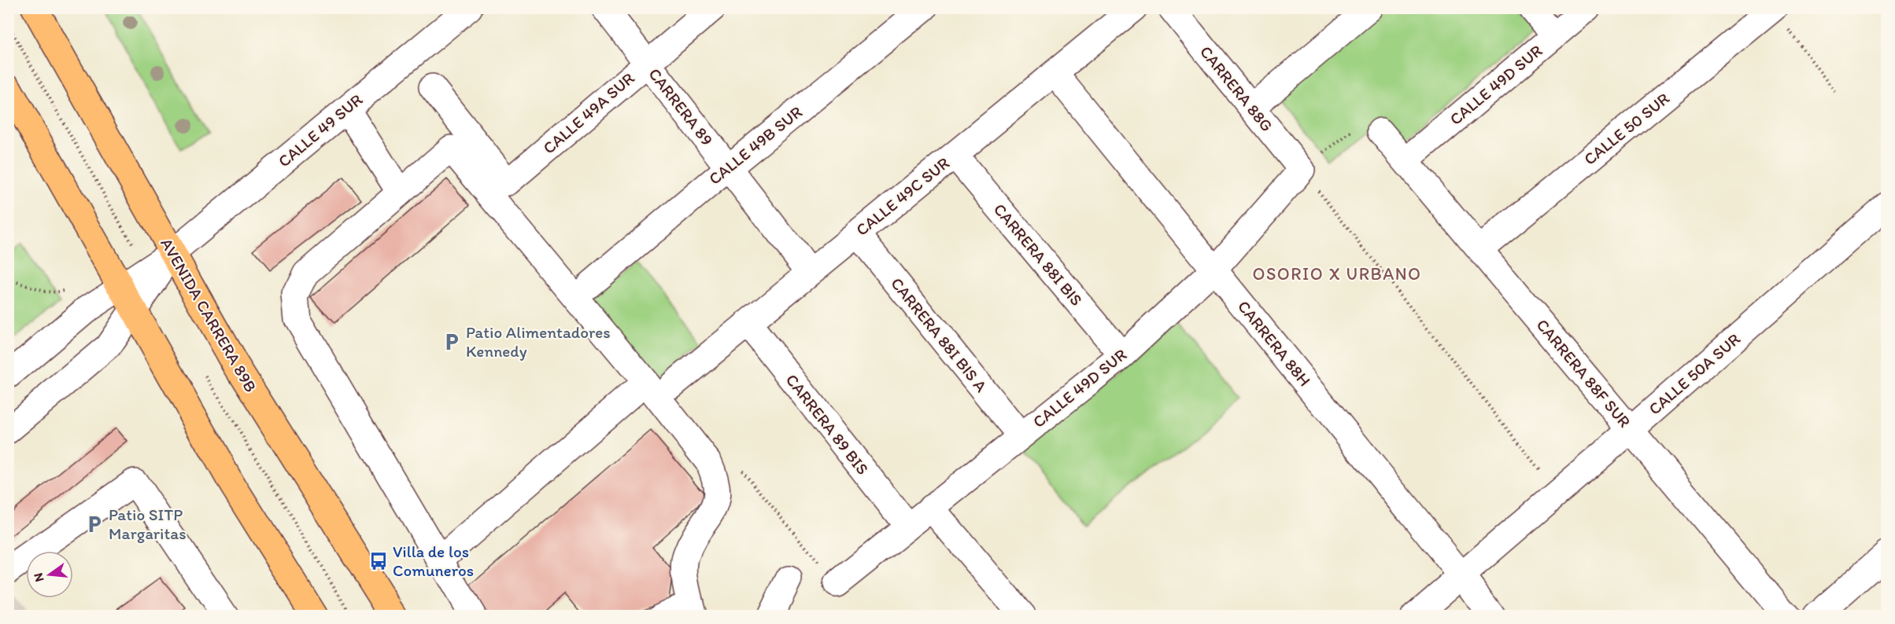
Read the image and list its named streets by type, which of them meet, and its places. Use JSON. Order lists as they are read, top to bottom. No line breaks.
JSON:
{"streets":{"main road":["AVENIDA CARRERA 89B"],"street":["CALLE 49D SUR","CARRERA 88G","CARRERA 89","CALLE 49A SUR","CALLE 50 SUR","CALLE 49 SUR","CALLE 49B SUR","CALLE 49C SUR","CARRERA 88I BIS","CARRERA 88I BIS A","CARRERA 88H","CARRERA 88F SUR","CALLE 50A SUR","CARRERA 89 BIS"]},"crossings":[["CALLE 49D SUR","CARRERA 88G"],["CALLE 49D SUR","CARRERA 88I BIS"],["CALLE 49D SUR","CARRERA 88I BIS A"],["CALLE 49D SUR","CARRERA 88H"],["CALLE 49D SUR","CARRERA 88F SUR"],["CALLE 49D SUR","CARRERA 89 BIS"],["CARRERA 89","CALLE 49A SUR"],["CARRERA 89","CALLE 49B SUR"],["CARRERA 89","CALLE 49C SUR"],["CALLE 50 SUR","CARRERA 88F SUR"],["CALLE 49 SUR","AVENIDA CARRERA 89B"],["CALLE 49C SUR","CARRERA 88I BIS"],["CALLE 49C SUR","CARRERA 88I BIS A"],["CALLE 49C SUR","CARRERA 88H"],["CALLE 49C SUR","CARRERA 89 BIS"],["CARRERA 88H","CALLE 50A SUR"],["CARRERA 88F SUR","CALLE 50A SUR"]],"districts":["OSORIO X URBANO"],"places":{"parking":["Patio Alimentadores Kennedy","Patio SITP Margaritas"],"bus stop":["Villa de los Comuneros"]},"north":"left"}
